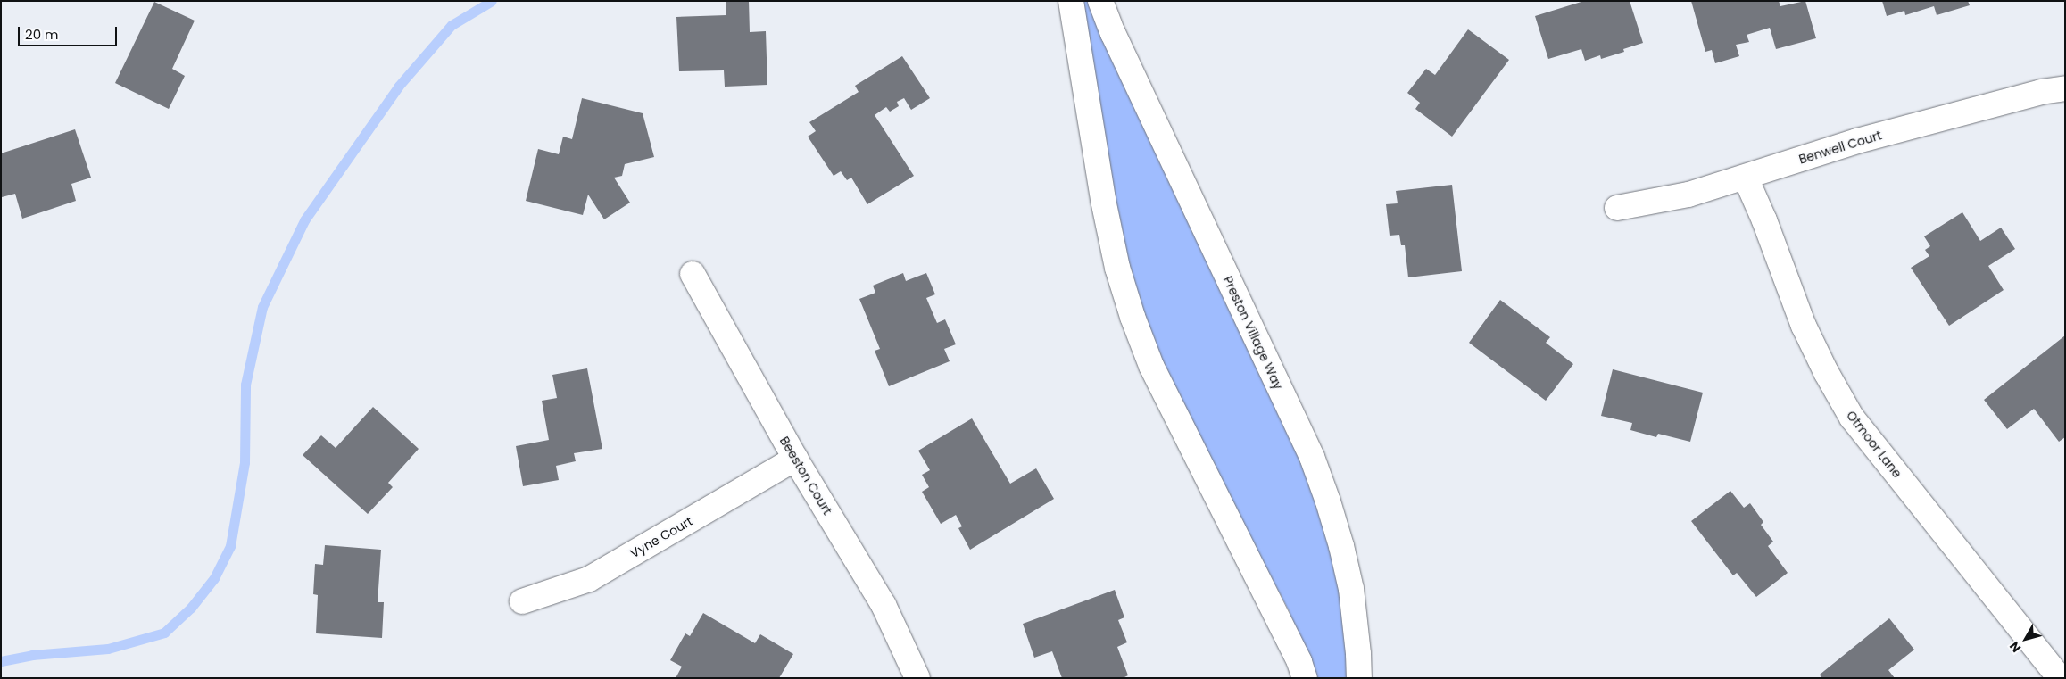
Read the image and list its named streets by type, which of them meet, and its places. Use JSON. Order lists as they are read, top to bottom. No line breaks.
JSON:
{"streets":{"street":["Benwell Court","Preston Village Way","Otmoor Lane","Beeston Court","Vyne Court"]},"crossings":[["Benwell Court","Otmoor Lane"],["Beeston Court","Vyne Court"]],"scale_bar":"20 m","north":"bottom left"}
